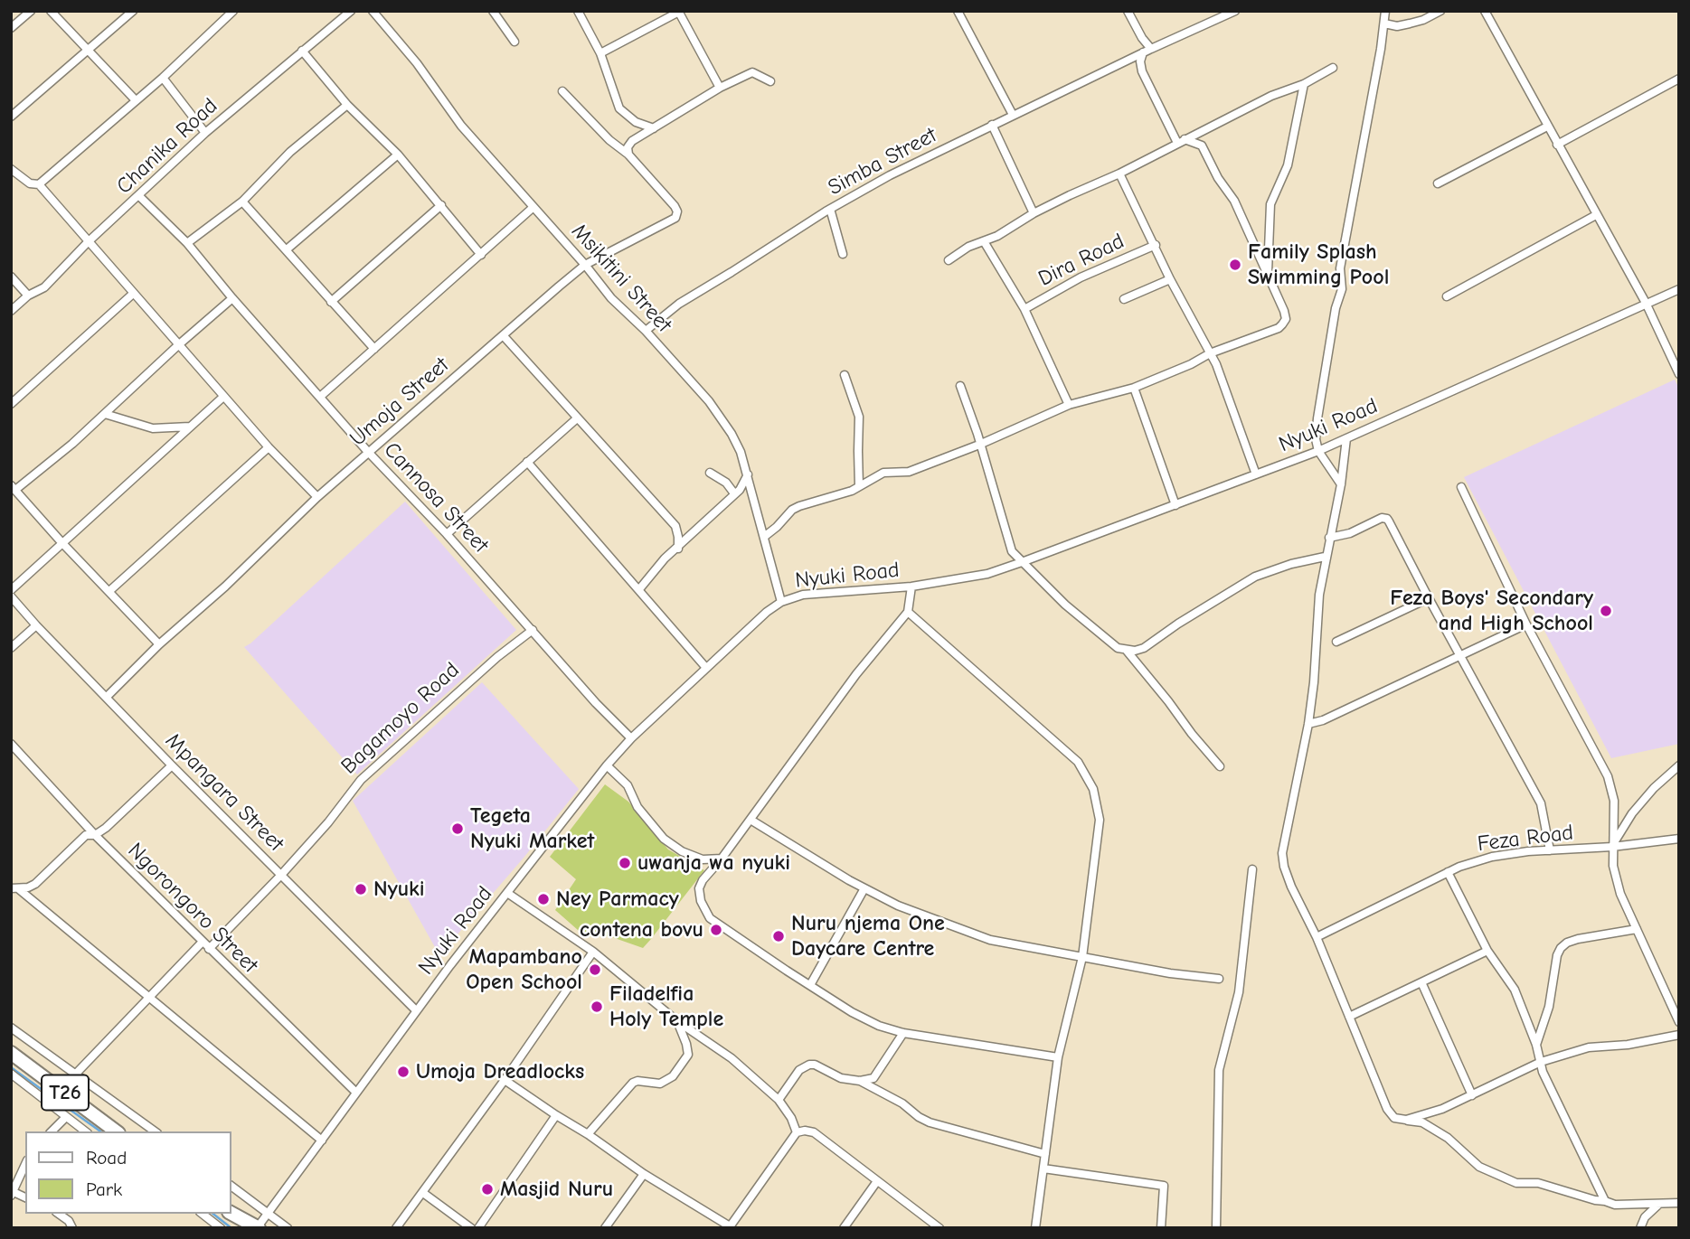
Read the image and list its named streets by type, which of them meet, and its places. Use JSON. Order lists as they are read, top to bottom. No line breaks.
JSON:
{"streets":{"highway":["T26"],"street":["Chanika Road","Simba Street","Dira Road","Msikitini Street","Umoja Street","Nyuki Road","Cannosa Street","Bagamoyo Road","Mpangara Street","Feza Road","Ngorongoro Street"]},"crossings":[["Chanika Road","Cannosa Street"],["Simba Street","Msikitini Street"],["Msikitini Street","Umoja Street"],["Msikitini Street","Nyuki Road"],["Umoja Street","Cannosa Street"],["Umoja Street","Mpangara Street"],["Nyuki Road","Cannosa Street"],["Nyuki Road","Mpangara Street"],["Nyuki Road","Ngorongoro Street"],["Cannosa Street","Bagamoyo Road"],["Bagamoyo Road","Mpangara Street"],["Bagamoyo Road","Ngorongoro Street"]],"places":["Family Splash Swimming Pool","Feza Boys' Secondary and High School","Tegeta Nyuki Market","uwanja wa nyuki","Nyuki","Ney Parmacy","contena bovu","Nuru njema One Daycare Centre","Mapambano Open School","Filadelfia Holy Temple","Umoja Dreadlocks","Masjid Nuru"],"legend":["Road","Park"]}
